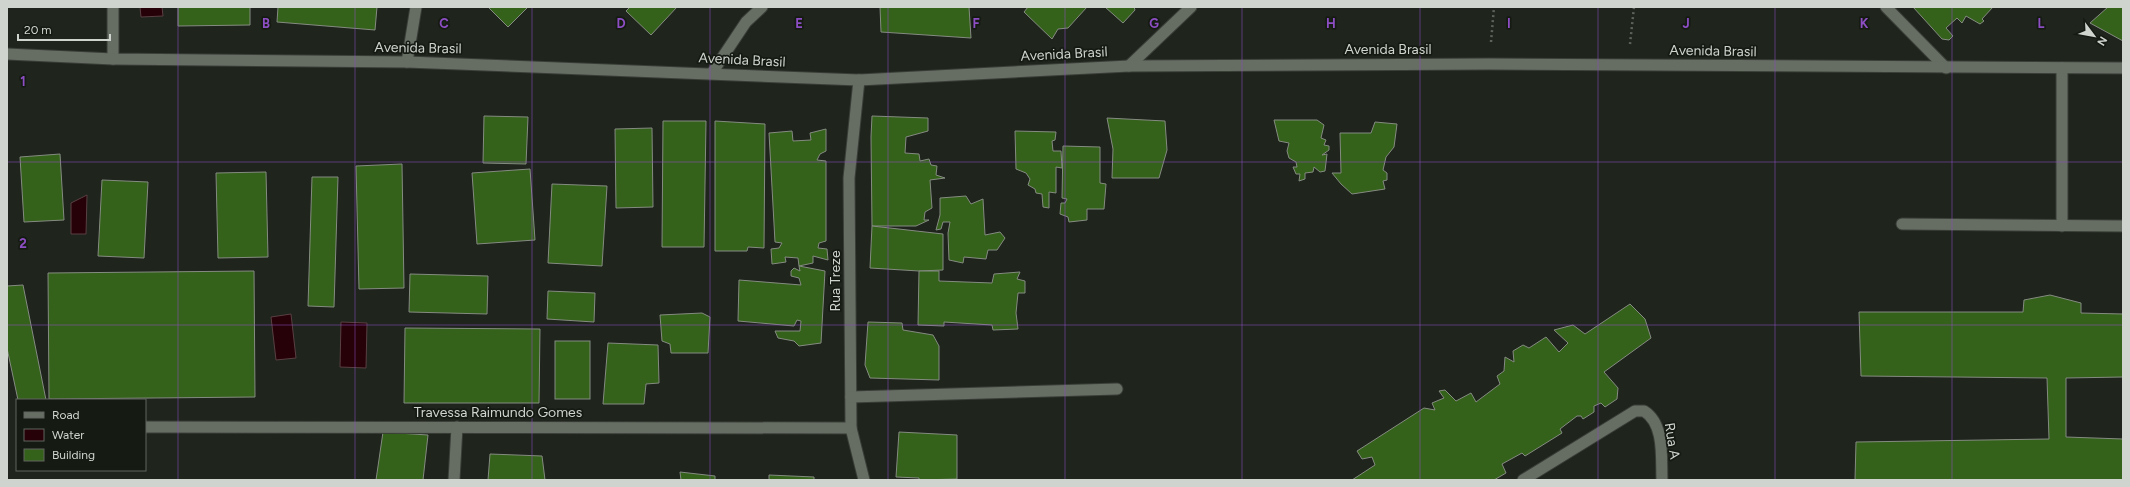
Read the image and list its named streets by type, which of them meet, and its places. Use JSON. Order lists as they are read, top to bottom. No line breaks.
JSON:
{"streets":{"street":["Avenida Brasil","Rua Treze","Travessa Raimundo Gomes","Rua A"]},"crossings":[["Avenida Brasil","Rua Treze"],["Rua Treze","Travessa Raimundo Gomes"]],"legend":["Road","Water","Building"],"scale_bar":"20 m","north":"bottom right","grid":{"columns":["B","C","D","E","F","G","H","I","J","K","L"],"rows":["1","2"]}}
